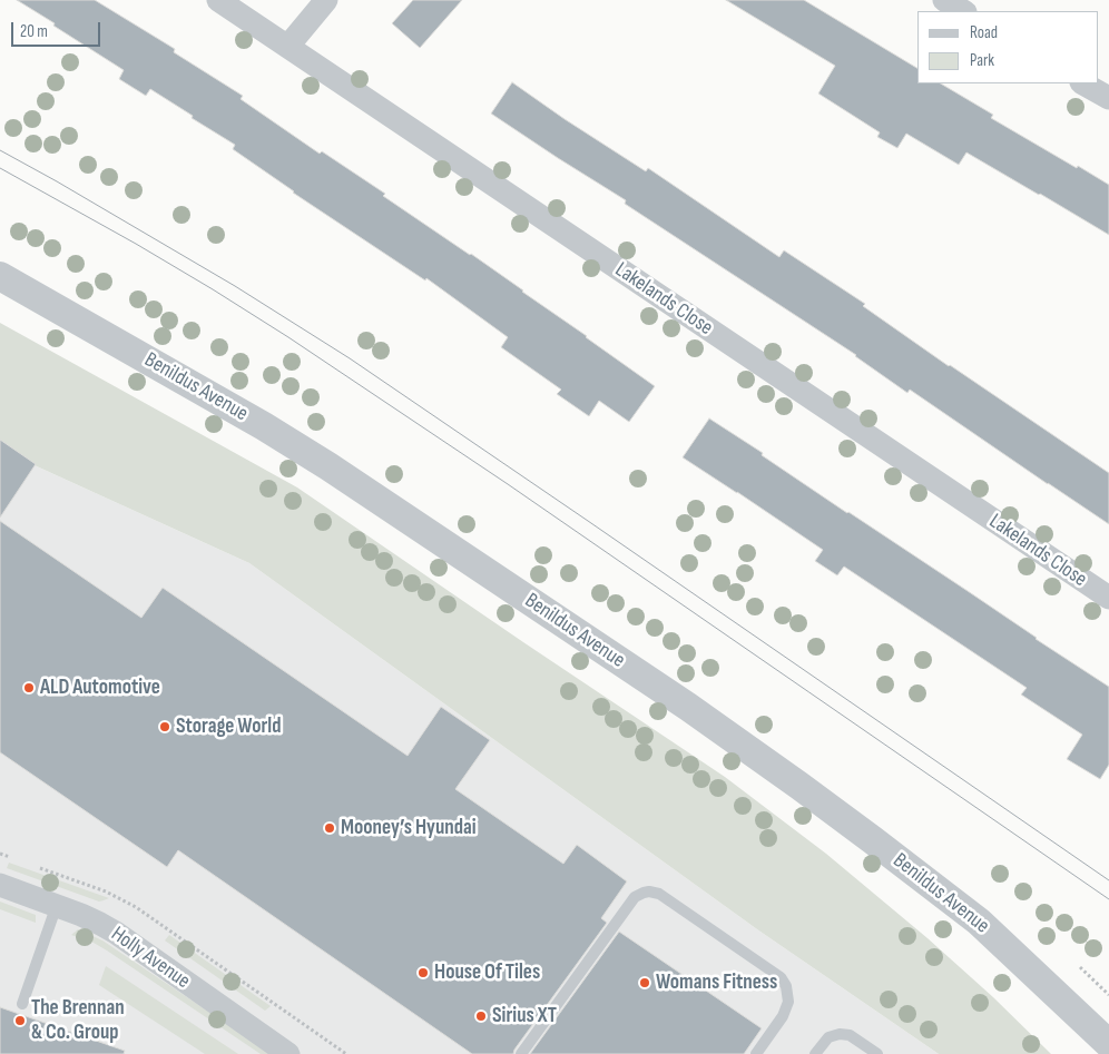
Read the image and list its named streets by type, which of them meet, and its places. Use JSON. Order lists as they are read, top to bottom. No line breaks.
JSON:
{"streets":{"street":["Lakelands Close","Benildus Avenue","Holly Avenue"]},"places":["ALD Automotive","Storage World","Mooney’s Hyundai","House Of Tiles","Womans Fitness","Sirius XT","The Brennan & Co. Group"],"legend":["Road","Park"],"scale_bar":"20 m"}
